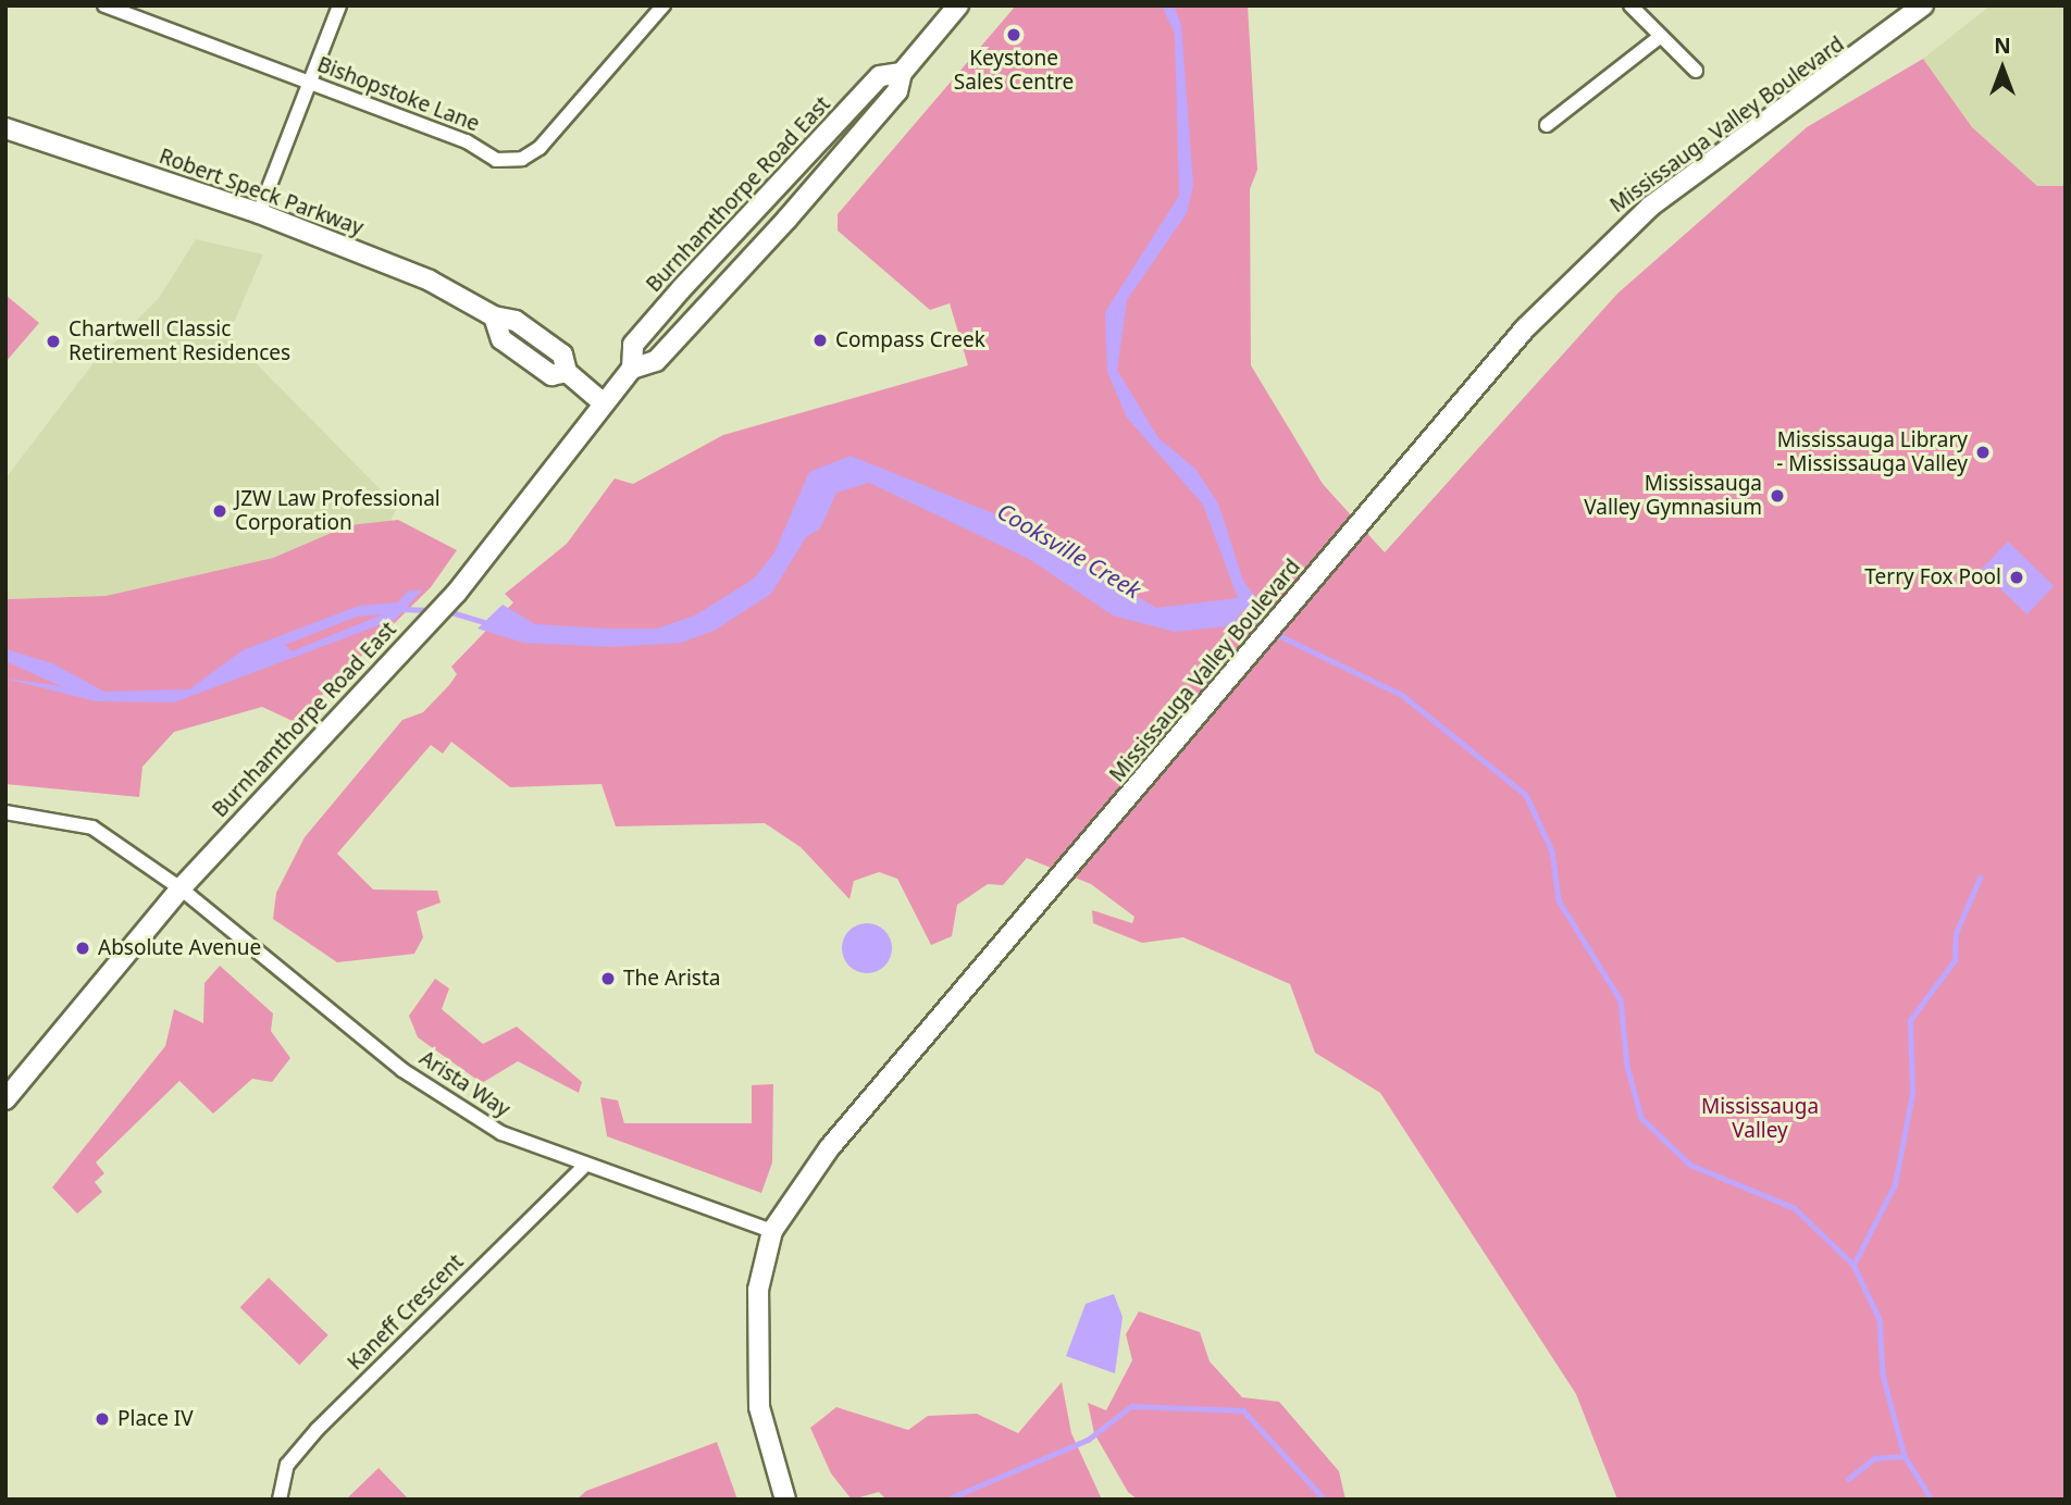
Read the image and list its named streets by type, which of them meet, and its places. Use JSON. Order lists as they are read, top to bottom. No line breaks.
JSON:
{"streets":{"street":["Bishopstoke Lane","Mississauga Valley Boulevard","Robert Speck Parkway","Burnhamthorpe Road East","Arista Way","Kaneff Crescent"]},"crossings":[["Mississauga Valley Boulevard","Arista Way"],["Robert Speck Parkway","Burnhamthorpe Road East"],["Burnhamthorpe Road East","Arista Way"],["Arista Way","Kaneff Crescent"]],"water":["Cooksville Creek"],"parks":["Mississauga Valley"],"places":["Keystone Sales Centre","Compass Creek","Chartwell Classic Retirement Residences","Mississauga Library - Mississauga Valley","Mississauga Valley Gymnasium","JZW Law Professional Corporation","Terry Fox Pool","Absolute Avenue","The Arista","Place IV"],"north":"top"}
